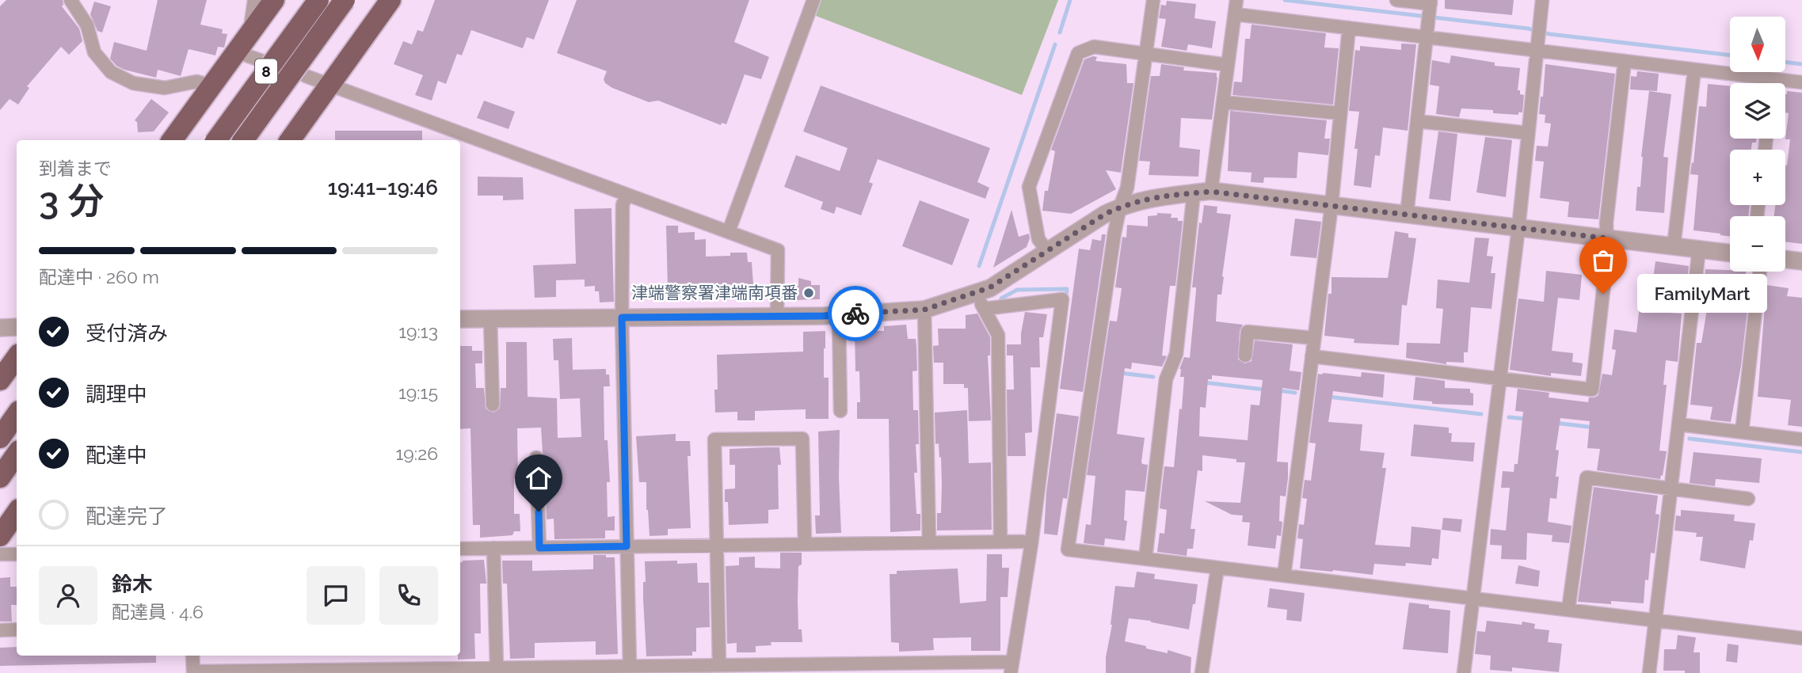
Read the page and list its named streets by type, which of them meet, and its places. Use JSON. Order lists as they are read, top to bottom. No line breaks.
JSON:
{"streets":{"highway":["8"]},"places":["津端警察署津端南項番","FamilyMart"],"north":"bottom","page":{"map_buttons":["+","−"],"heading":["3 分","到着まで","19:41–19:46"],"panel":["鈴木","配達員 · 4.6"],"bar":"配達中 · 260 m","bubble":"FamilyMart","list":[["受付済み","19:13"],["調理中","19:15"],["配達中","19:26"],"配達完了"]}}
